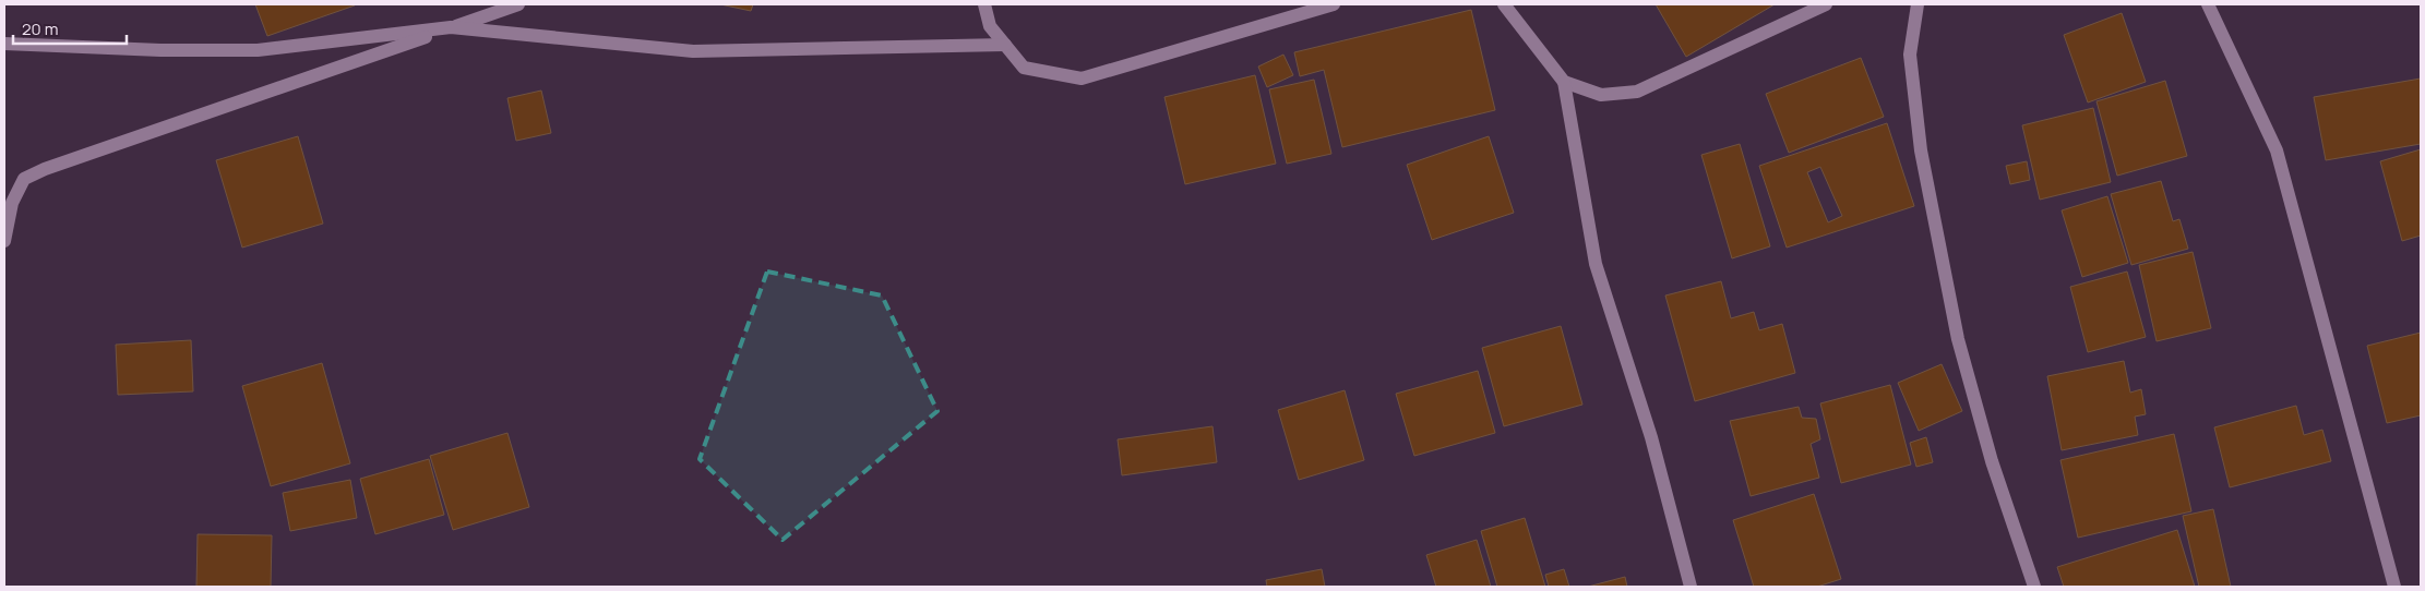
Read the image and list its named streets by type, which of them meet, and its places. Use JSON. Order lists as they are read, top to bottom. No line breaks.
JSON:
{"scale_bar":"20 m"}
